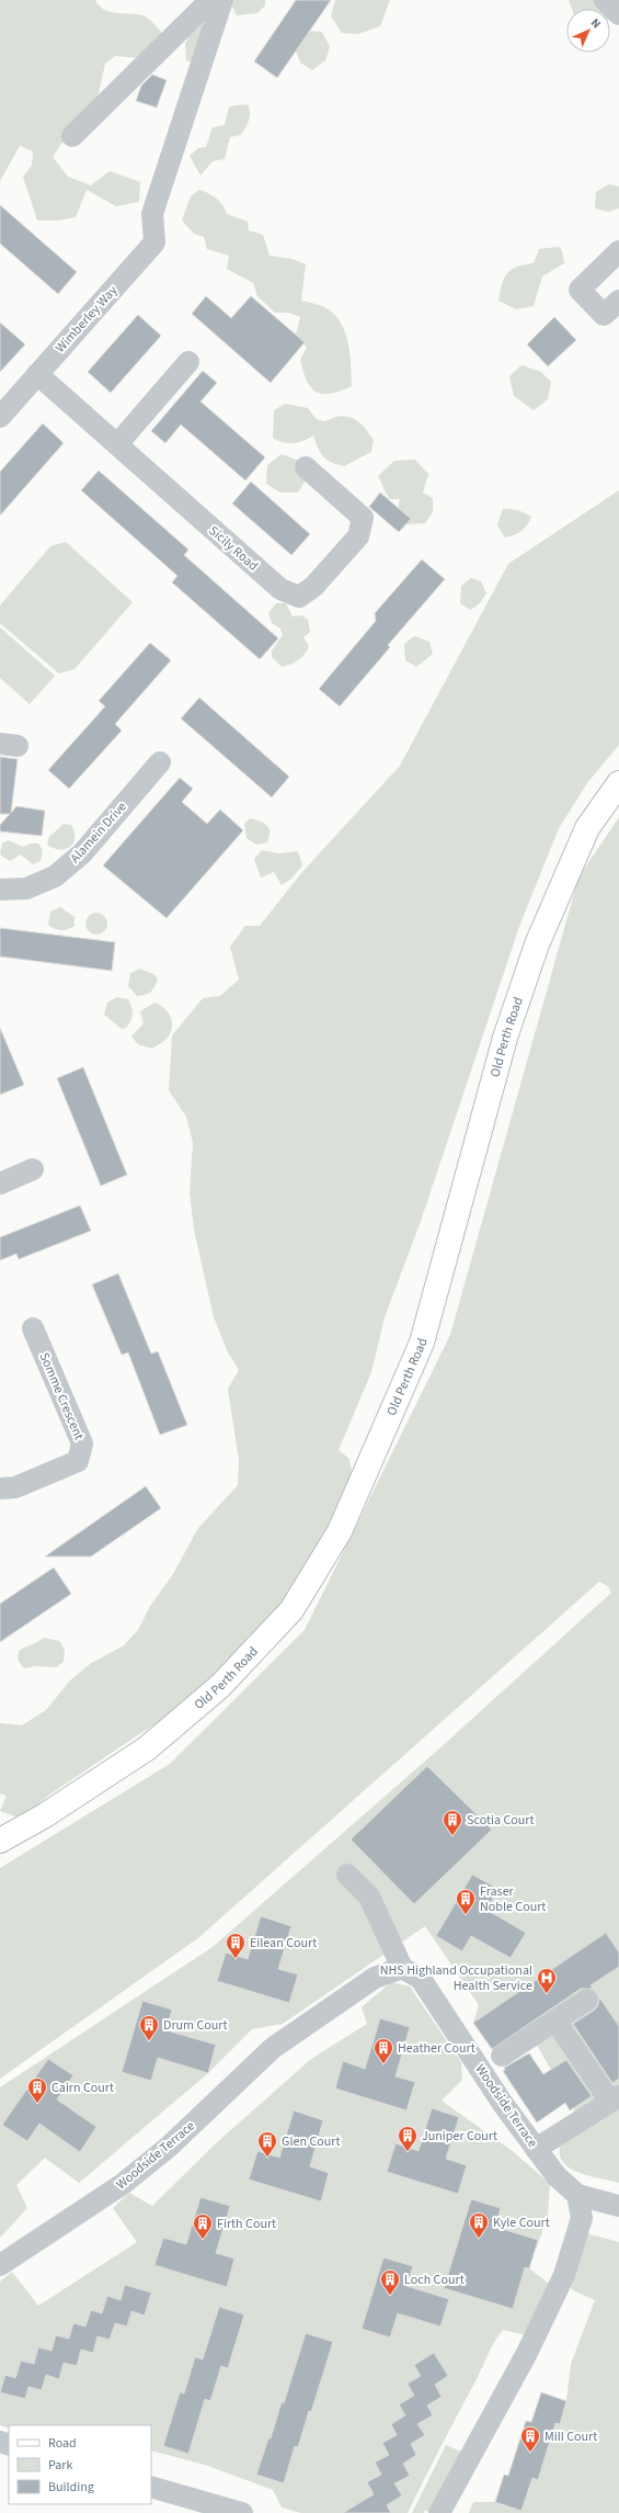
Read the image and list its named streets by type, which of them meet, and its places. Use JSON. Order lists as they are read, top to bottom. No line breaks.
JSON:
{"streets":{"main road":["Old Perth Road"],"street":["Wimberley Way","Sicily Road","Alamein Drive","Somme Crescent","Woodside Terrace"]},"crossings":[["Wimberley Way","Sicily Road"]],"places":{"building":["Scotia Court","Fraser Noble Court","Eilean Court","Drum Court","Heather Court","Cairn Court","Juniper Court","Glen Court","Kyle Court","Firth Court","Loch Court","Mill Court"],"hospital":["NHS Highland Occupational Health Service"]},"legend":["Road","Park","Building"],"north":"top right"}
